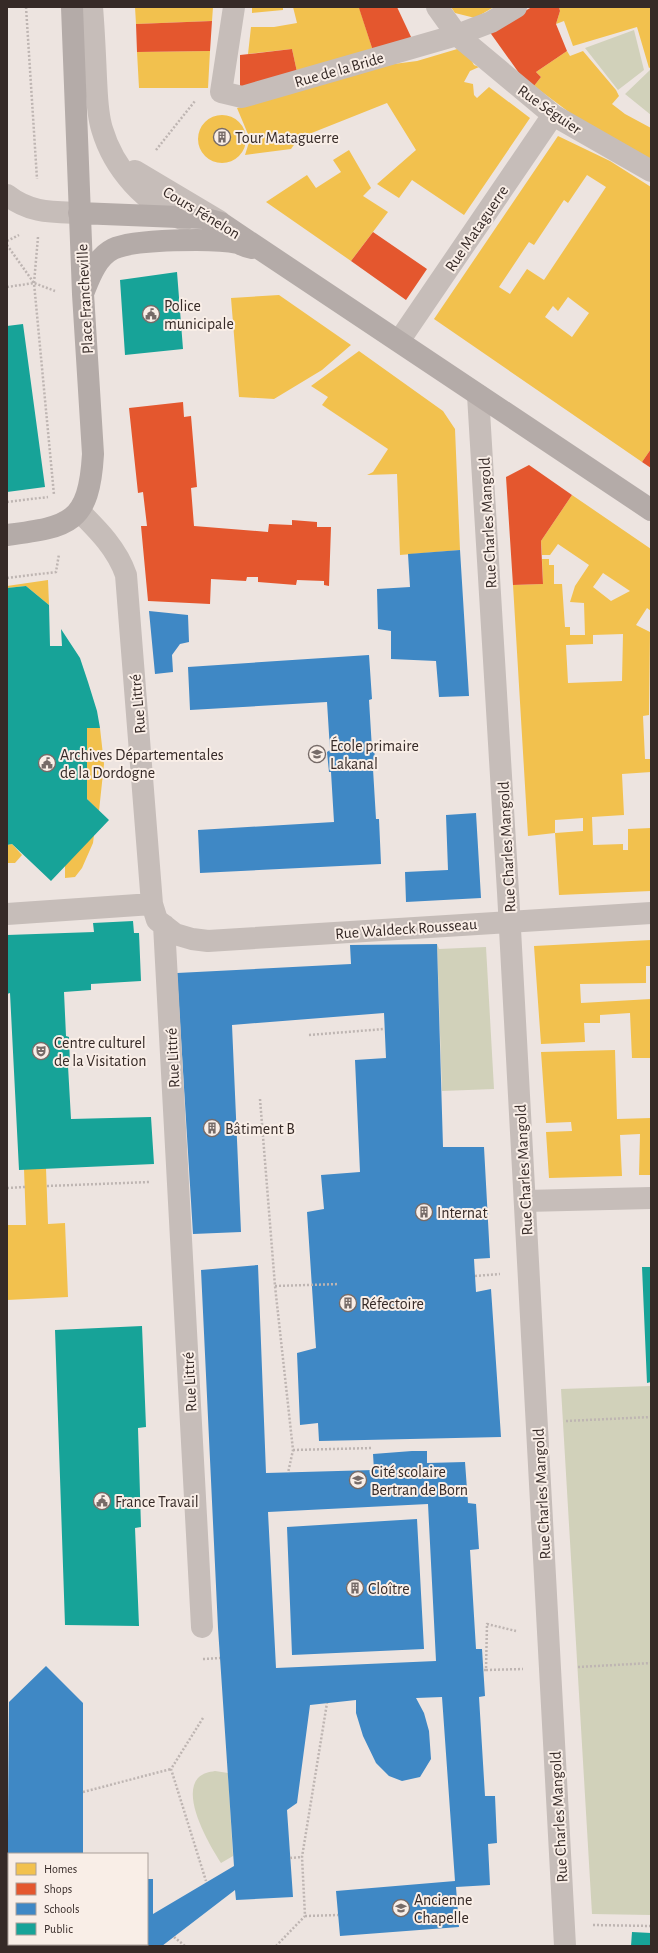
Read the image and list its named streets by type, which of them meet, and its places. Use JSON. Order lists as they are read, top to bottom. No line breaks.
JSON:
{"streets":{"main road":["Cours Fénelon","Place Francheville"],"street":["Rue de la Bride","Rue Séguier","Rue Mataguerre","Rue Charles Mangold","Rue Littré","Rue Waldeck Rousseau"]},"crossings":[["Rue de la Bride","Rue Séguier"],["Rue Séguier","Rue Mataguerre"],["Cours Fénelon","Place Francheville"],["Place Francheville","Rue Littré"],["Rue Charles Mangold","Rue Waldeck Rousseau"],["Rue Littré","Rue Waldeck Rousseau"]],"places":{"building":["Tour Mataguerre","Bâtiment B","Internat","Réfectoire","Cloître"],"public building":["Police municipale","Archives Départementales de la Dordogne","France Travail"],"school or university":["École primaire Lakanal","Cité scolaire Bertran de Born","Ancienne Chapelle"],"theatre":["Centre culturel de la Visitation"]},"legend":["Homes","Shops","Schools","Public"]}
